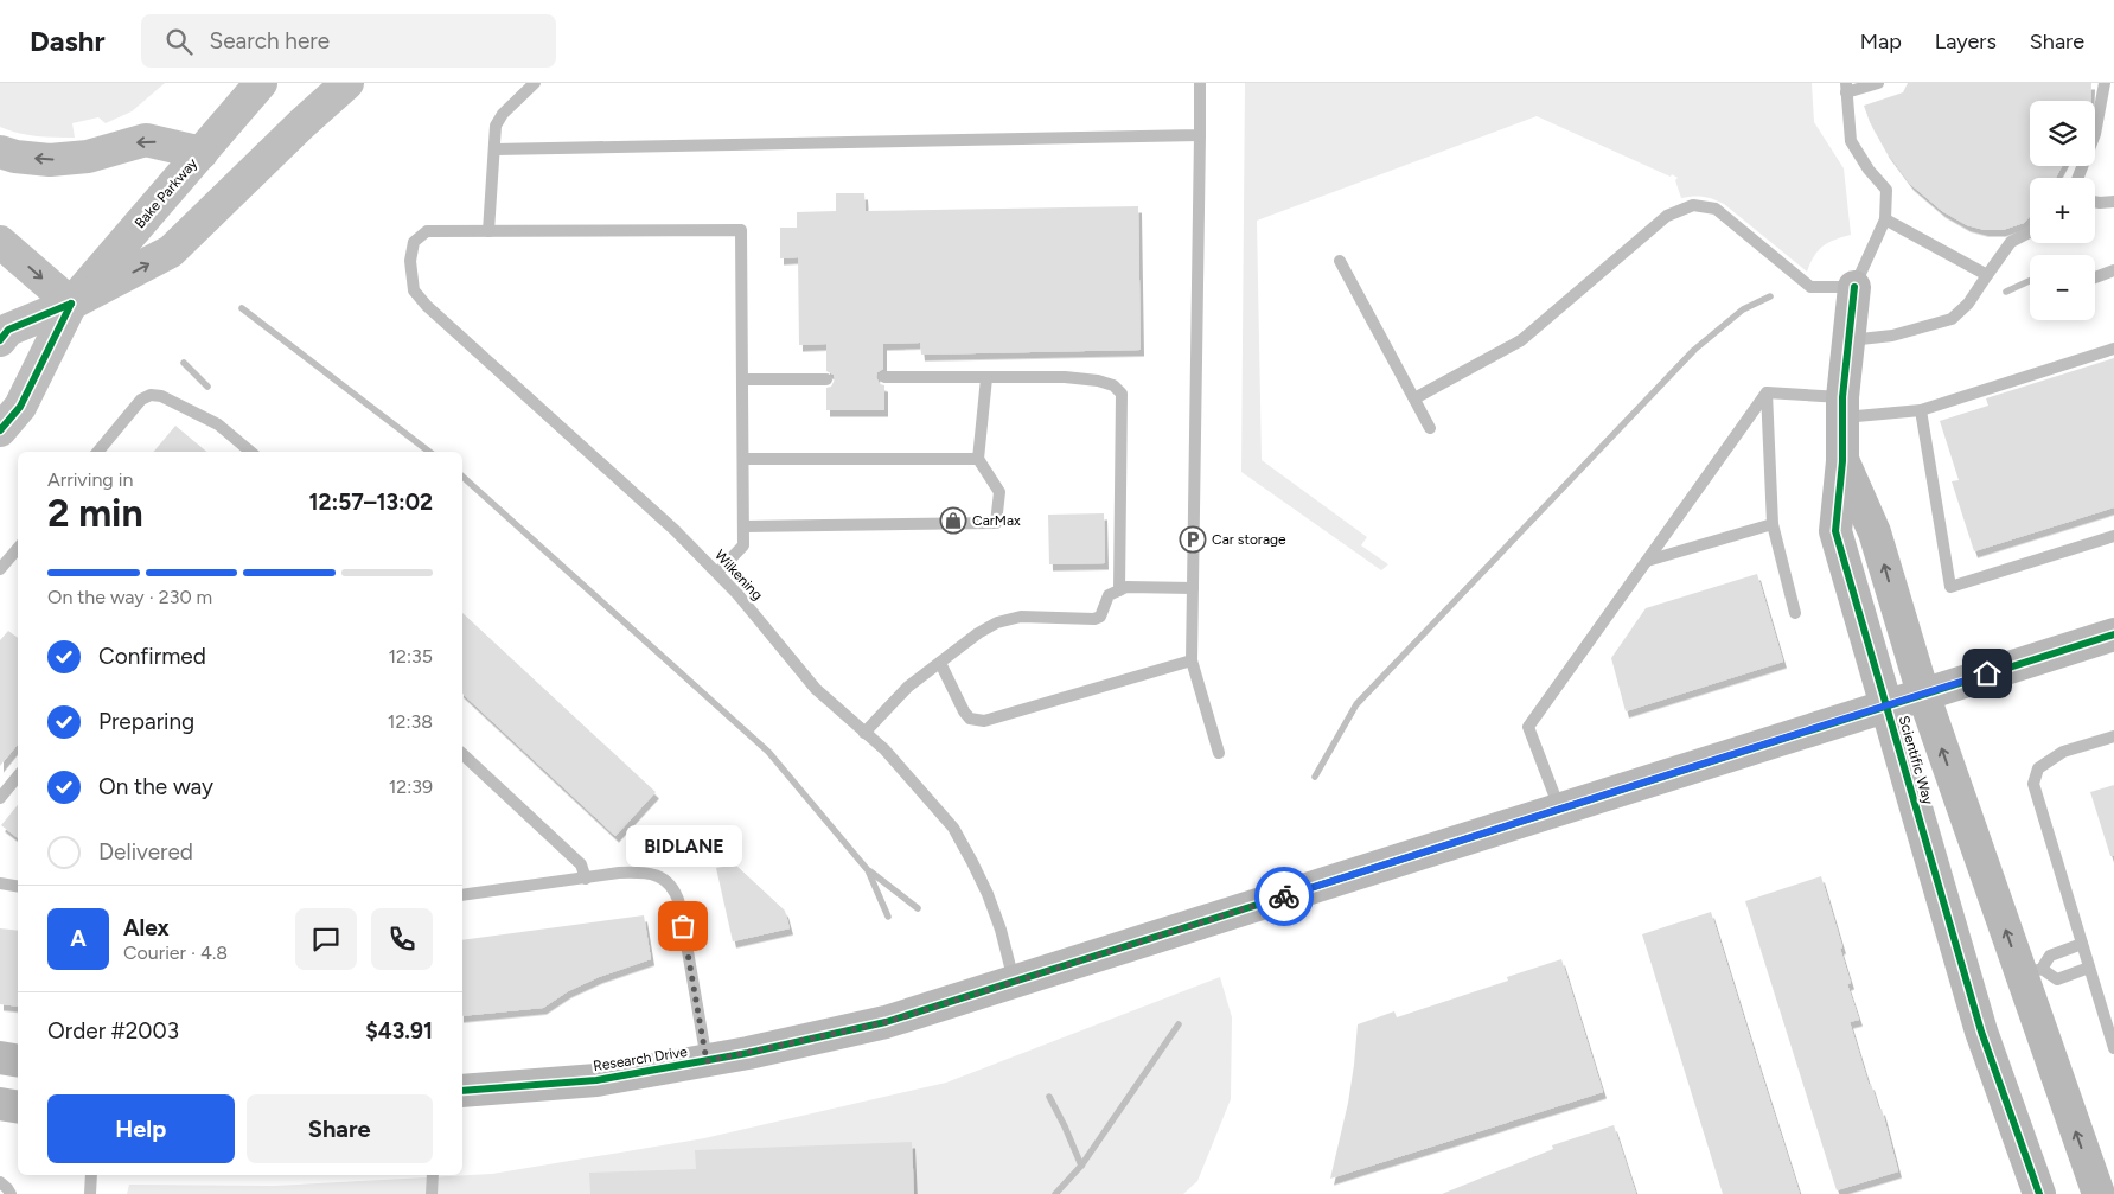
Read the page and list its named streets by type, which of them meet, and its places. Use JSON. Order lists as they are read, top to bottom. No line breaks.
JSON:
{"streets":{"main road":["Bake Parkway","Scientific Way","Research Drive"],"lane":["Wilkening"]},"crossings":[["Wilkening","Research Drive"],["Scientific Way","Research Drive"]],"places":{"shop":["CarMax"],"parking":["Car storage"],"other":["BIDLANE"]},"page":{"header":"Dashr","search":"Search here","nav":["Map","Layers","Share"],"map_buttons":["+","−"],"heading":["2 min","Arriving in","12:57–13:02"],"panel":["Alex","Courier · 4.8","Order #2003","$43.91"],"bar":"On the way · 230 m","list":[["Confirmed","12:35"],["Preparing","12:38"],["On the way","12:39"],"Delivered"],"bubble":"BIDLANE","round":"A","buttons":["Help","Share"]}}
